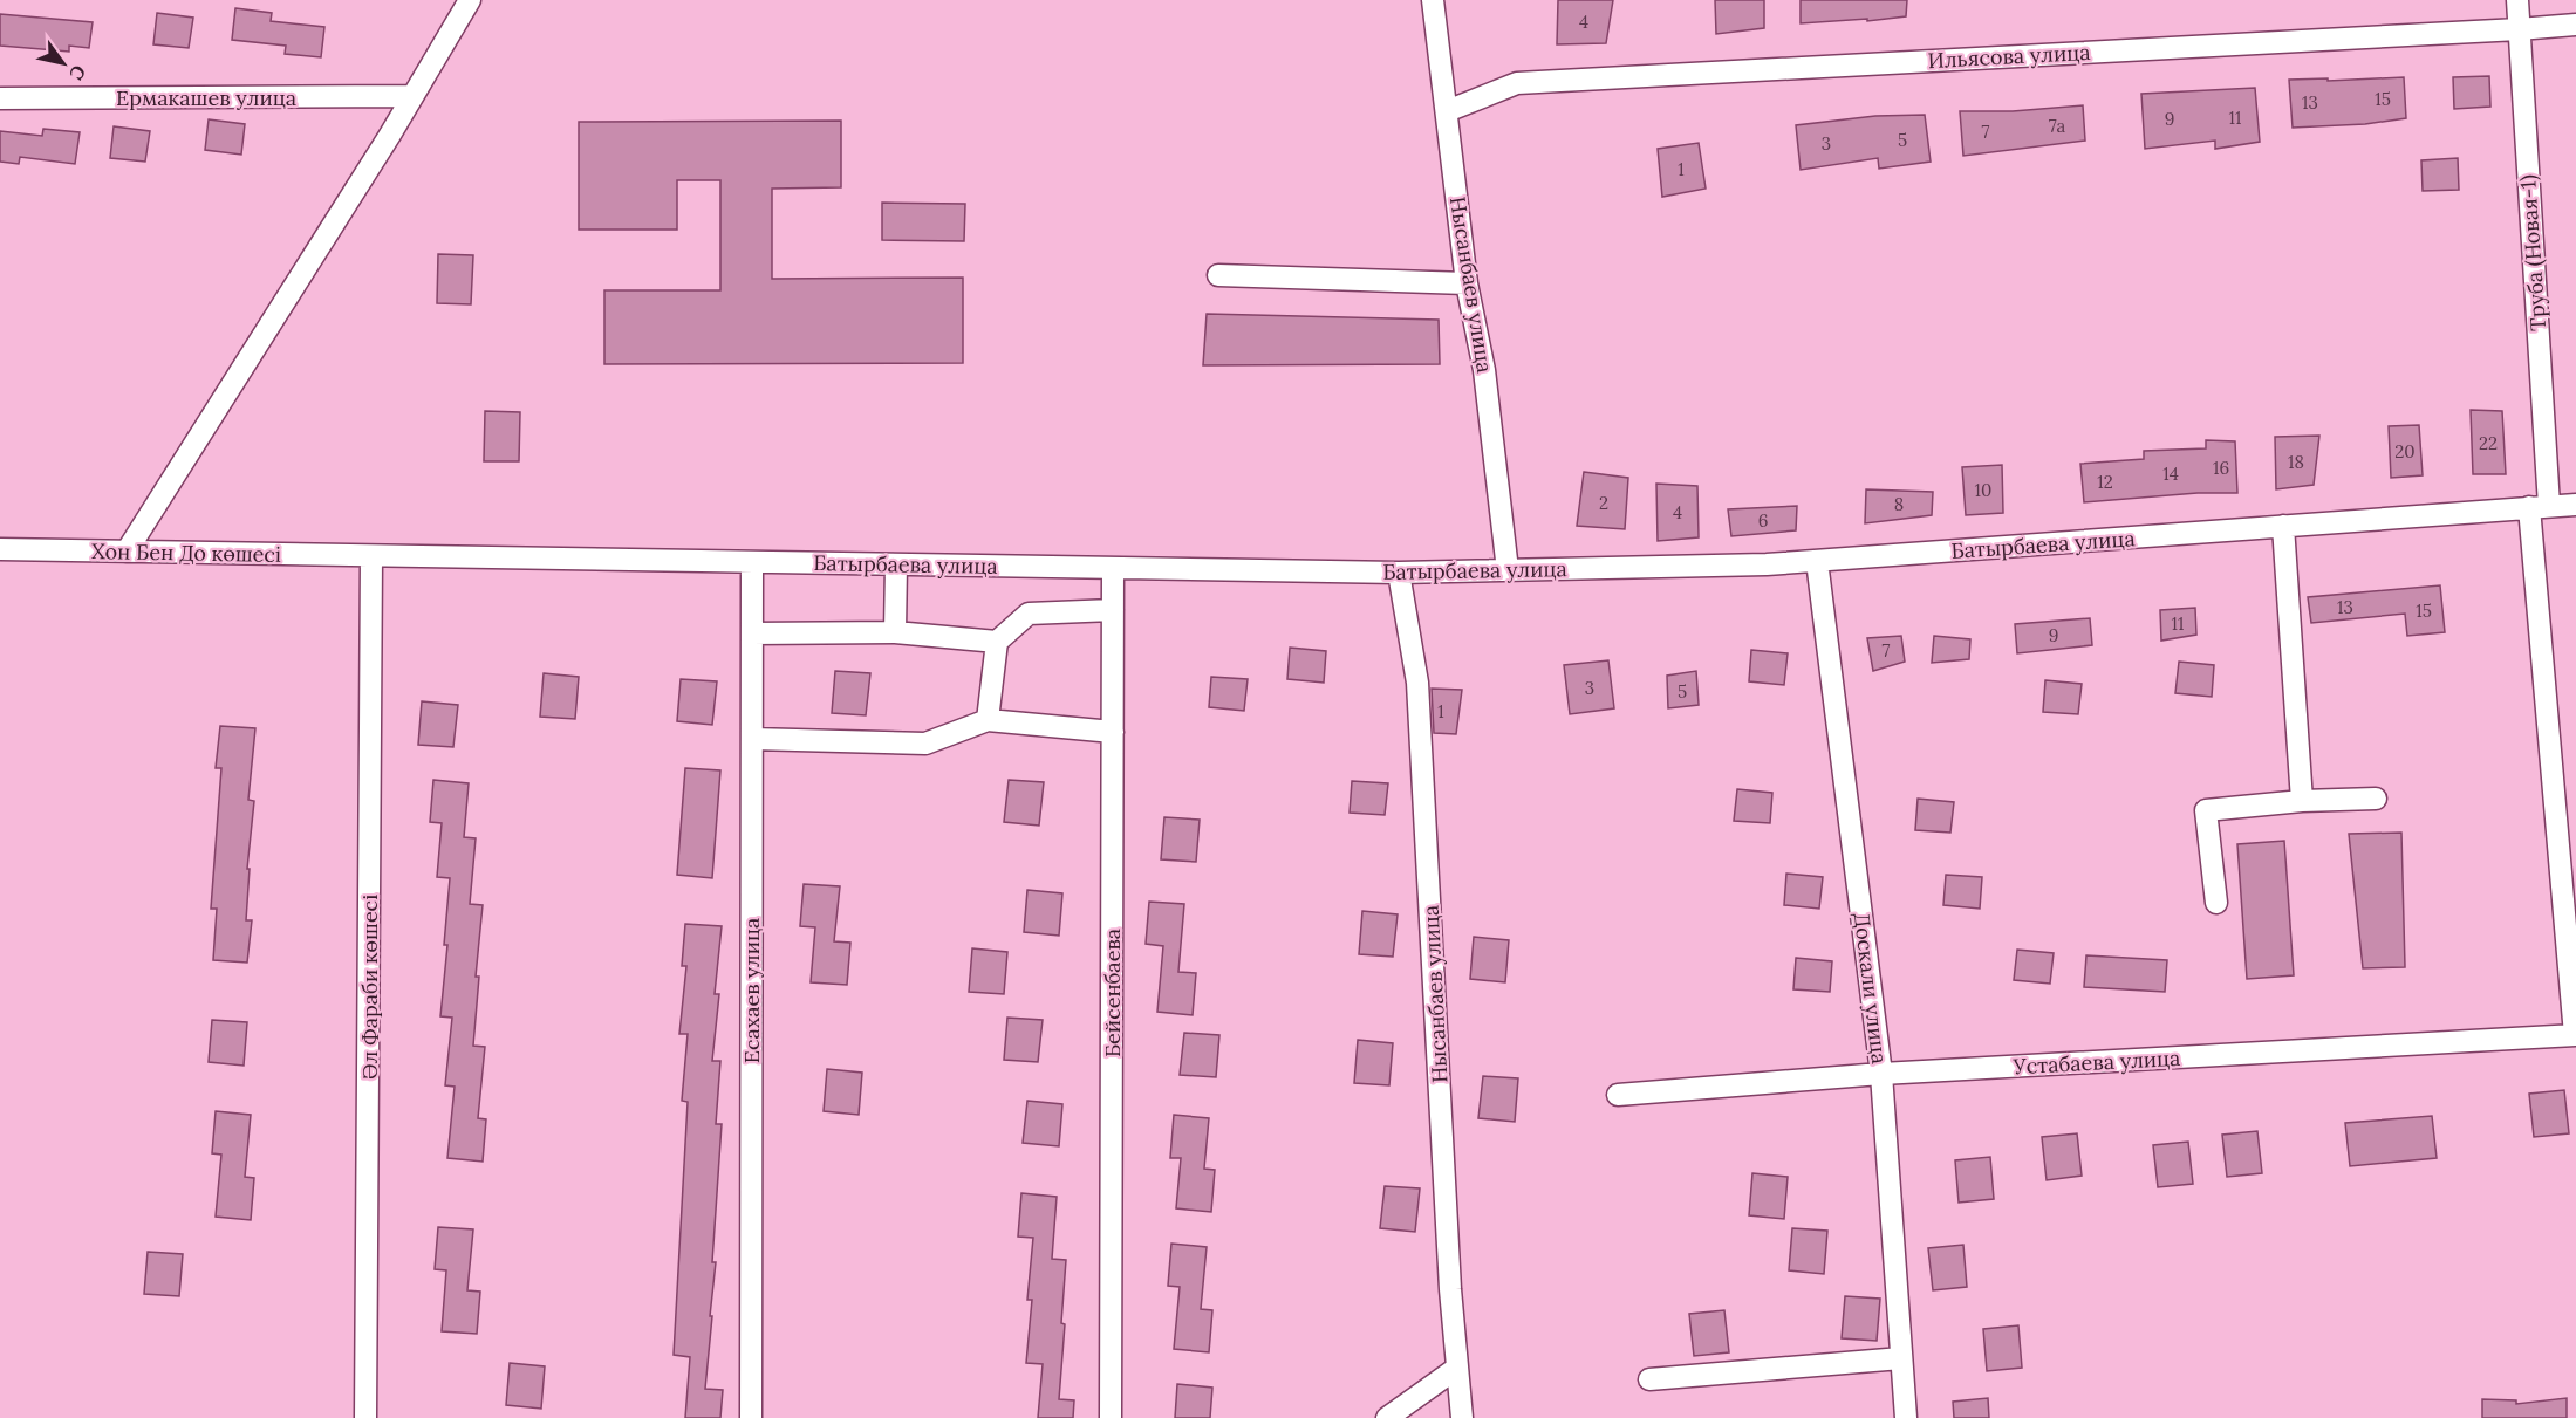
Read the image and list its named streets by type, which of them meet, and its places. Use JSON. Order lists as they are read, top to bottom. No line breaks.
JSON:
{"streets":{"street":["Ильясова улица","Ермакашев улица","Труба (Новая-1)","Нысанбаев улица","Батырбаева улица","Хон Бен До көшесі","Әл Фараби көшесі","Доскали улица","Есахаев улица","Бейсенбаева","Устабаева улица"]},"crossings":[["Ильясова улица","Труба (Новая-1)"],["Ильясова улица","Нысанбаев улица"],["Труба (Новая-1)","Батырбаева улица"],["Труба (Новая-1)","Устабаева улица"],["Нысанбаев улица","Батырбаева улица"],["Батырбаева улица","Хон Бен До көшесі"],["Батырбаева улица","Әл Фараби көшесі"],["Батырбаева улица","Доскали улица"],["Батырбаева улица","Есахаев улица"],["Батырбаева улица","Бейсенбаева"],["Хон Бен До көшесі","Әл Фараби көшесі"],["Доскали улица","Устабаева улица"]],"house_numbers":["4","15","13","11","9","7а","7","5","3","1","22","20","18","16","14","12","10","2","8","4","6","13","15","11","9","7","3","5","1"],"north":"bottom right"}
